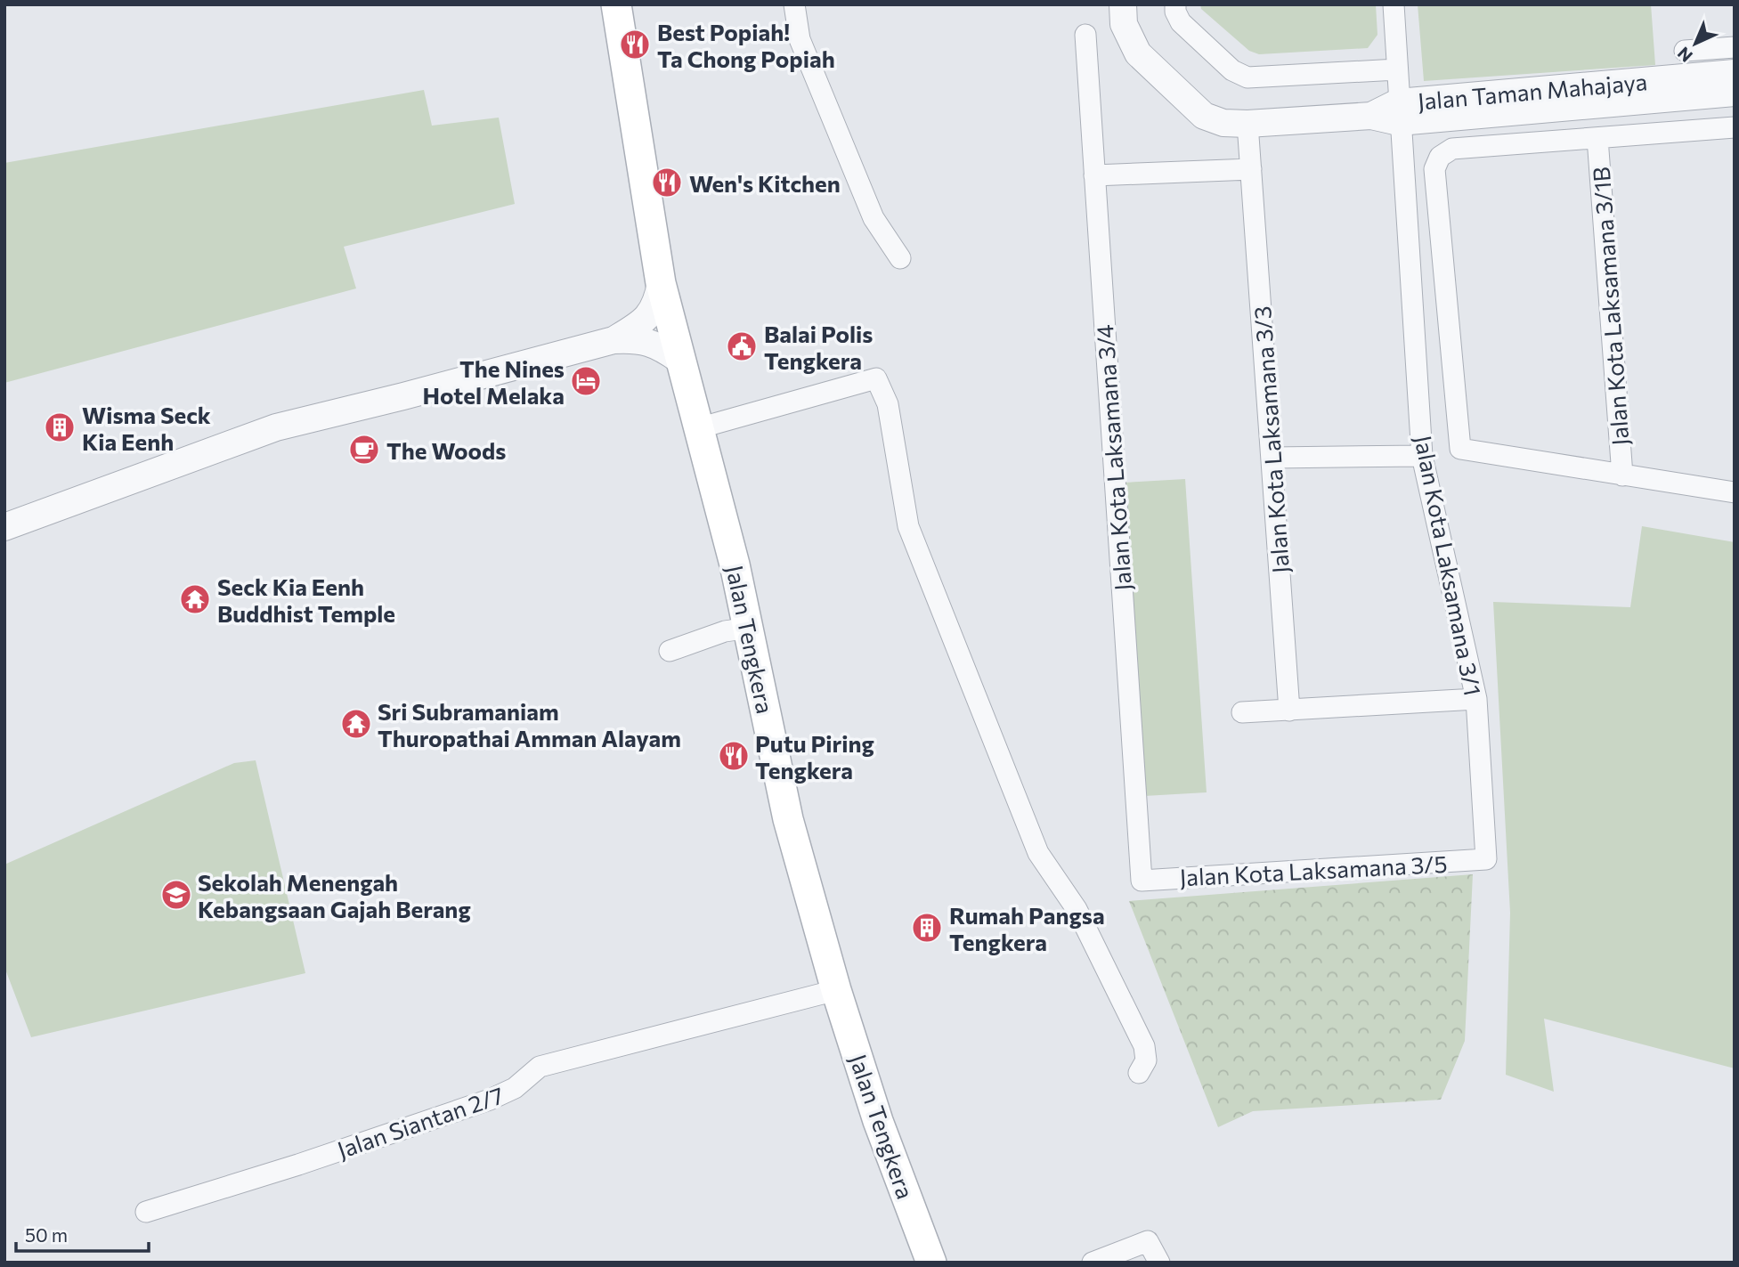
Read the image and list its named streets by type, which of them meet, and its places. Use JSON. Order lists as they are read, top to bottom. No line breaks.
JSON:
{"streets":{"main road":["Jalan Tengkera"],"street":["Jalan Taman Mahajaya","Jalan Kota Laksamana 3/1B","Jalan Kota Laksamana 3/3","Jalan Kota Laksamana 3/4","Jalan Kota Laksamana 3/1","Jalan Kota Laksamana 3/5","Jalan Siantan 2/7"]},"crossings":[["Jalan Taman Mahajaya","Jalan Kota Laksamana 3/3"],["Jalan Taman Mahajaya","Jalan Kota Laksamana 3/1"],["Jalan Kota Laksamana 3/4","Jalan Kota Laksamana 3/5"],["Jalan Kota Laksamana 3/1","Jalan Kota Laksamana 3/5"],["Jalan Tengkera","Jalan Siantan 2/7"]],"places":{"restaurant":["Best Popiah! Ta Chong Popiah","Wen's Kitchen","Putu Piring Tengkera"],"public building":["Balai Polis Tengkera"],"hotel":["The Nines Hotel Melaka"],"building":["Wisma Seck Kia Eenh","Rumah Pangsa Tengkera"],"cafe":["The Woods"],"temple":["Seck Kia Eenh Buddhist Temple","Sri Subramaniam Thuropathai Amman Alayam"],"school or university":["Sekolah Menengah Kebangsaan Gajah Berang"]},"scale_bar":"50 m","north":"bottom left"}
